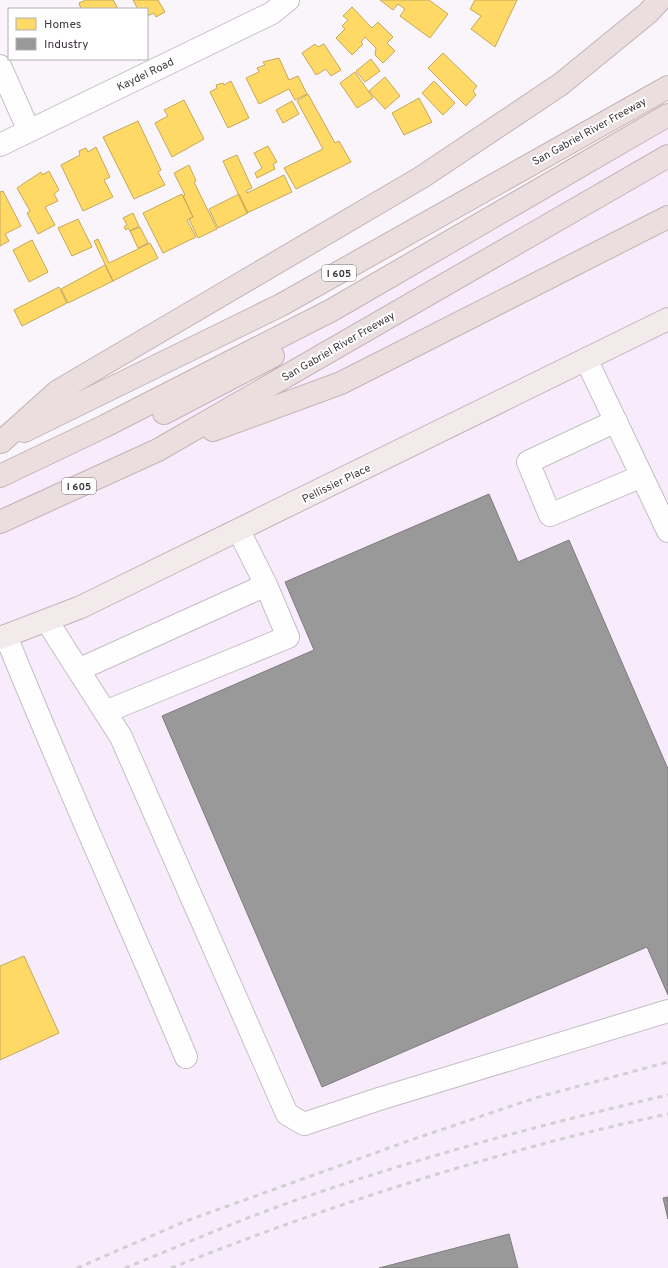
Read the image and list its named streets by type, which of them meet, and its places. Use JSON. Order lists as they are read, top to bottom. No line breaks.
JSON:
{"streets":{"highway":["San Gabriel River Freeway","I 605"],"main road":["Pellissier Place"],"street":["Kaydel Road"]},"legend":["Homes","Industry"]}
